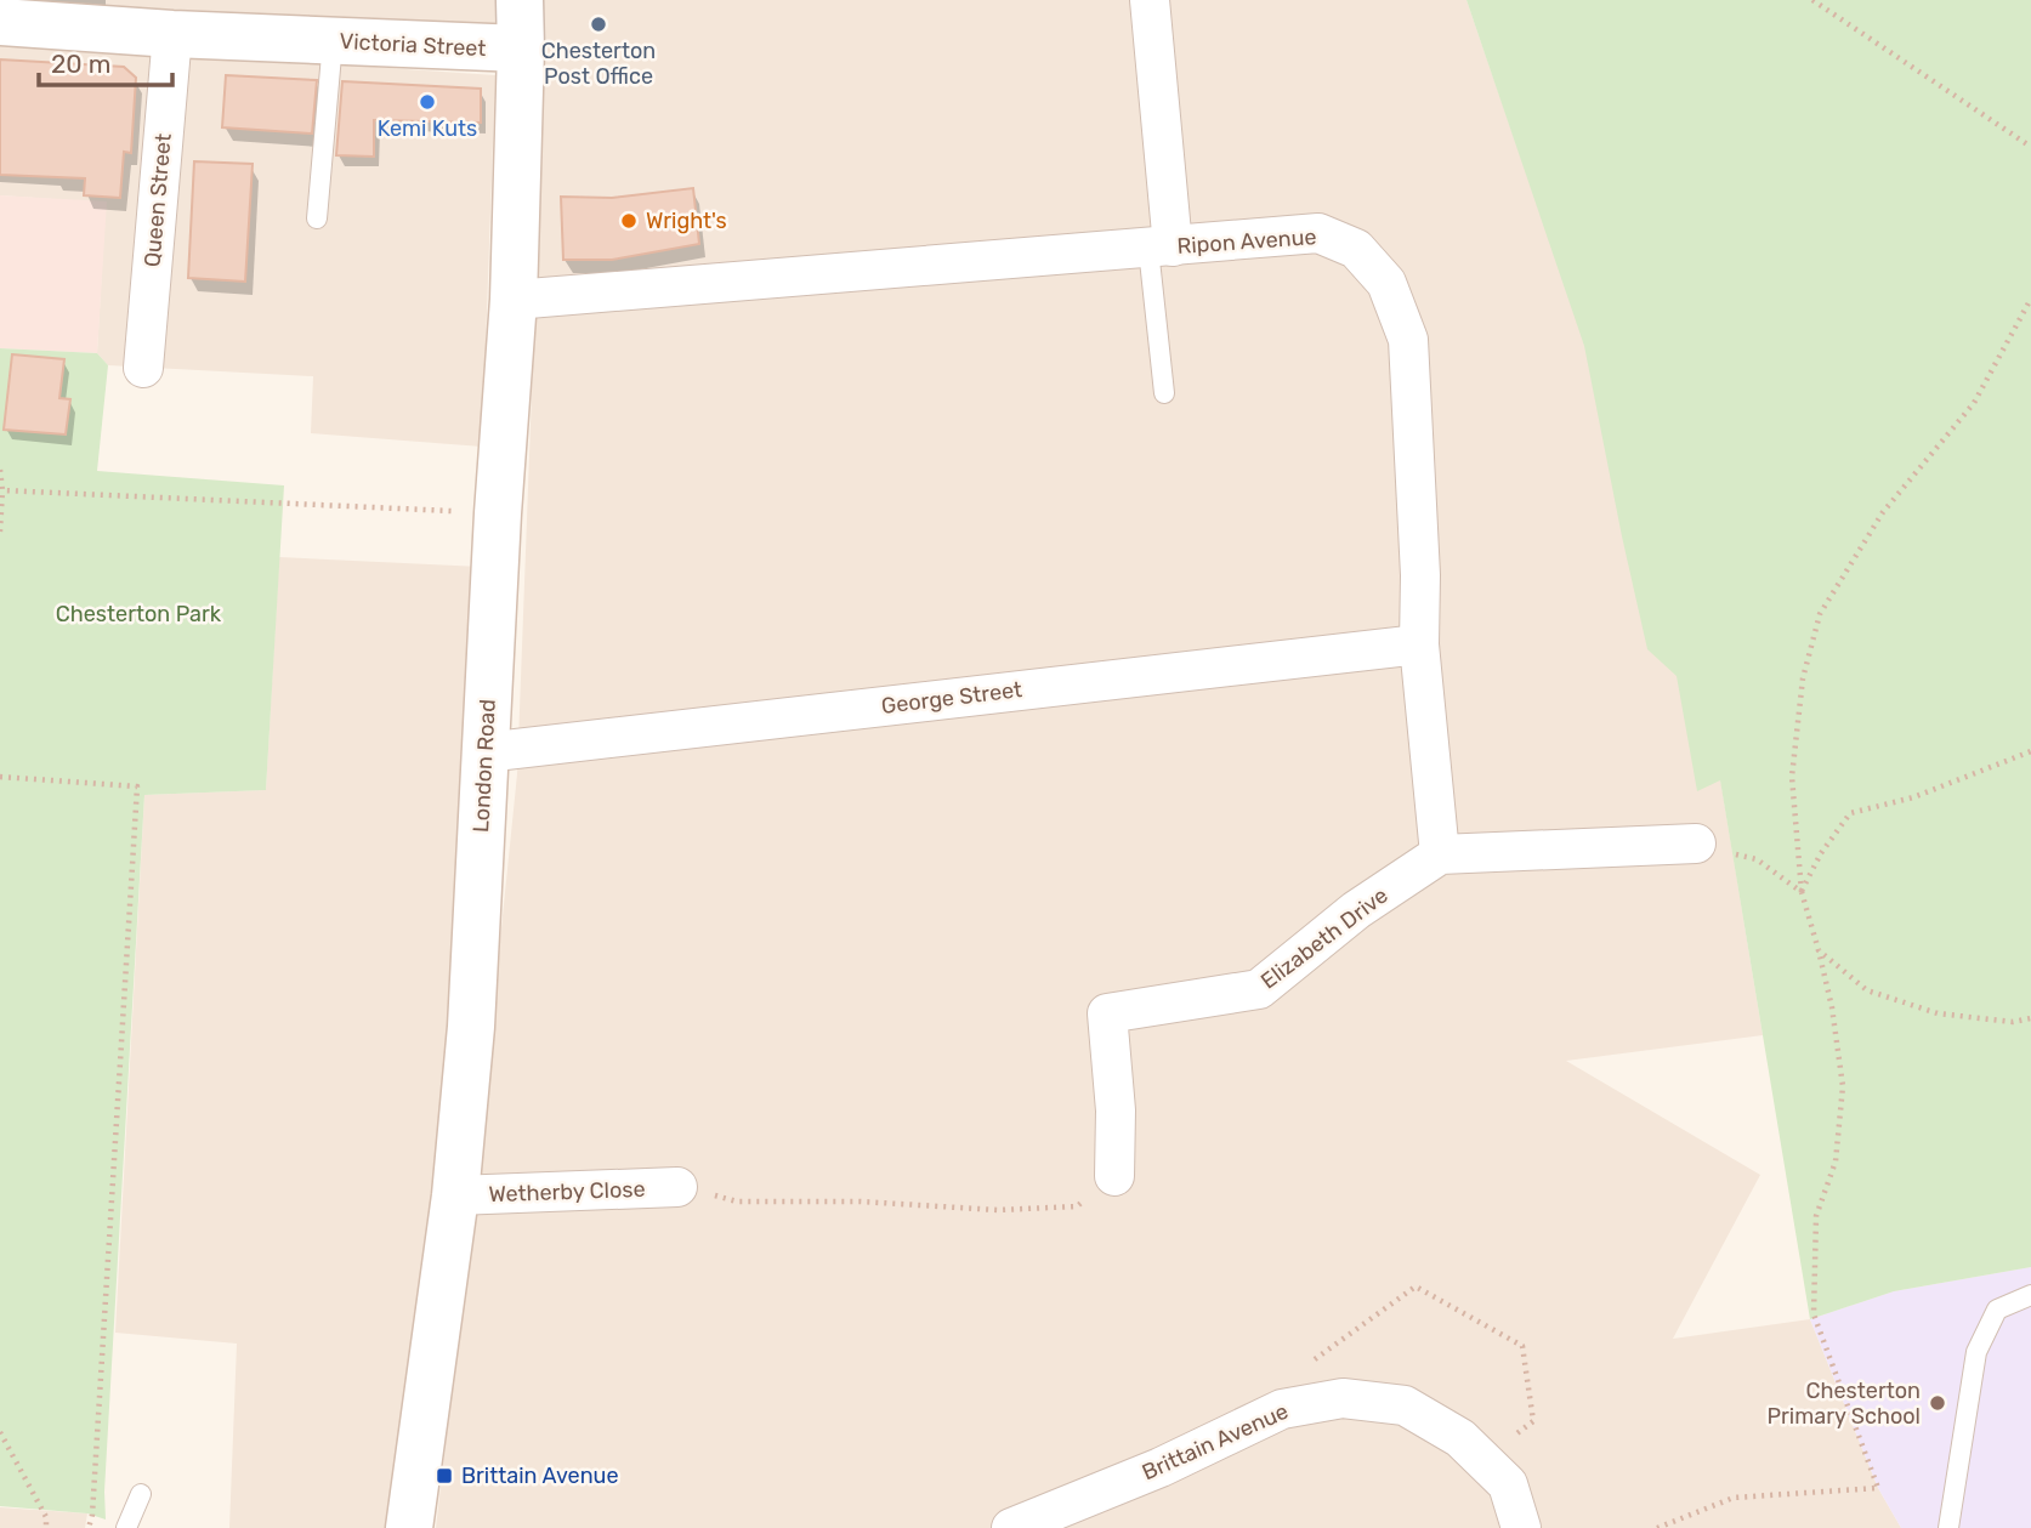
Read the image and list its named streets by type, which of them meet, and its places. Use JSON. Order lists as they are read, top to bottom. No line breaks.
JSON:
{"streets":{"main road":["Victoria Street","London Road"],"street":["Queen Street","Ripon Avenue","George Street","Elizabeth Drive","Wetherby Close","Brittain Avenue"]},"crossings":[["Victoria Street","Queen Street"],["Victoria Street","London Road"],["Ripon Avenue","George Street"],["Ripon Avenue","London Road"],["Ripon Avenue","Elizabeth Drive"],["George Street","London Road"],["London Road","Wetherby Close"]],"parks":["Chesterton Park"],"places":{"other":["Chesterton Post Office","Kemi Kuts","Wright's","Chesterton Primary School"],"transit":["Brittain Avenue"]},"scale_bar":"20 m"}
